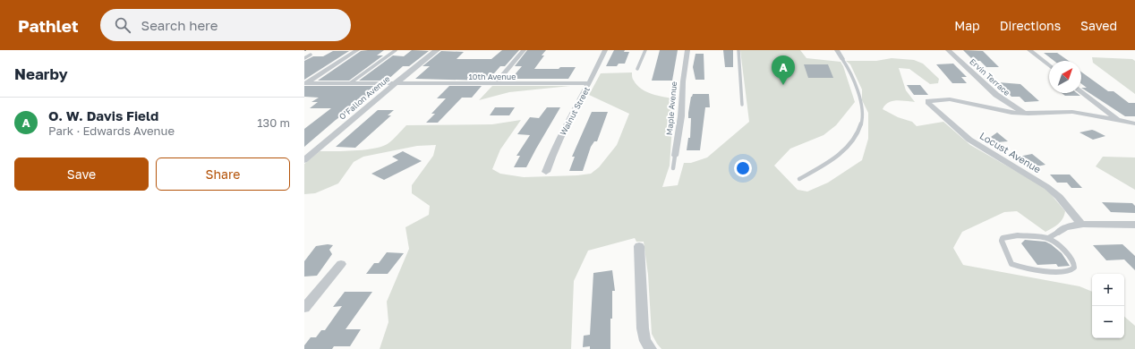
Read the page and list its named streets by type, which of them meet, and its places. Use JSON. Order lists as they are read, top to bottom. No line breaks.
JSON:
{"streets":{"street":["10th Avenue","Ervin Terrace","O’Fallon Avenue","Maple Avenue","Walnut Street","Locust Avenue"]},"crossings":[["10th Avenue","O’Fallon Avenue"],["10th Avenue","Walnut Street"],["Ervin Terrace","Locust Avenue"]],"north":"top right","page":{"header":"Pathlet","search":"Search here","nav":["Map","Directions","Saved"],"heading":"Nearby","pins":"A","list":[{"mark":"A","name":"O. W. Davis Field","note":"Park · Edwards Avenue","value":"130 m"}],"buttons":["Save","Share"],"map_buttons":["+","−"]}}
